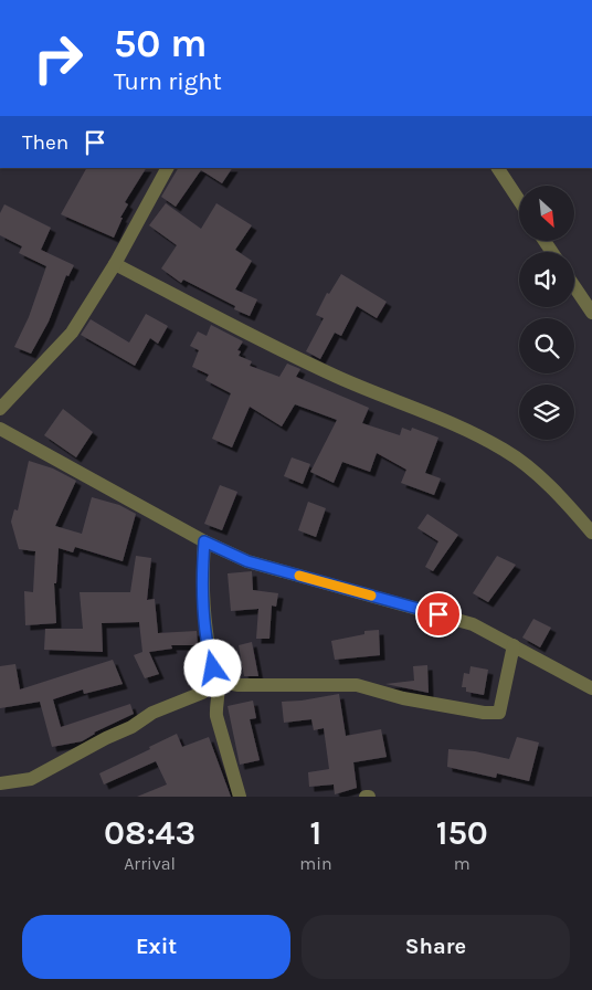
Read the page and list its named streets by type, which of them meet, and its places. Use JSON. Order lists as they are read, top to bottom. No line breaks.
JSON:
{"north":"bottom right","page":{"turn":["50 m","Turn right"],"then":"Then","eta":["08:43","Arrival","1","min","150","m"],"buttons":["Exit","Share"]}}
